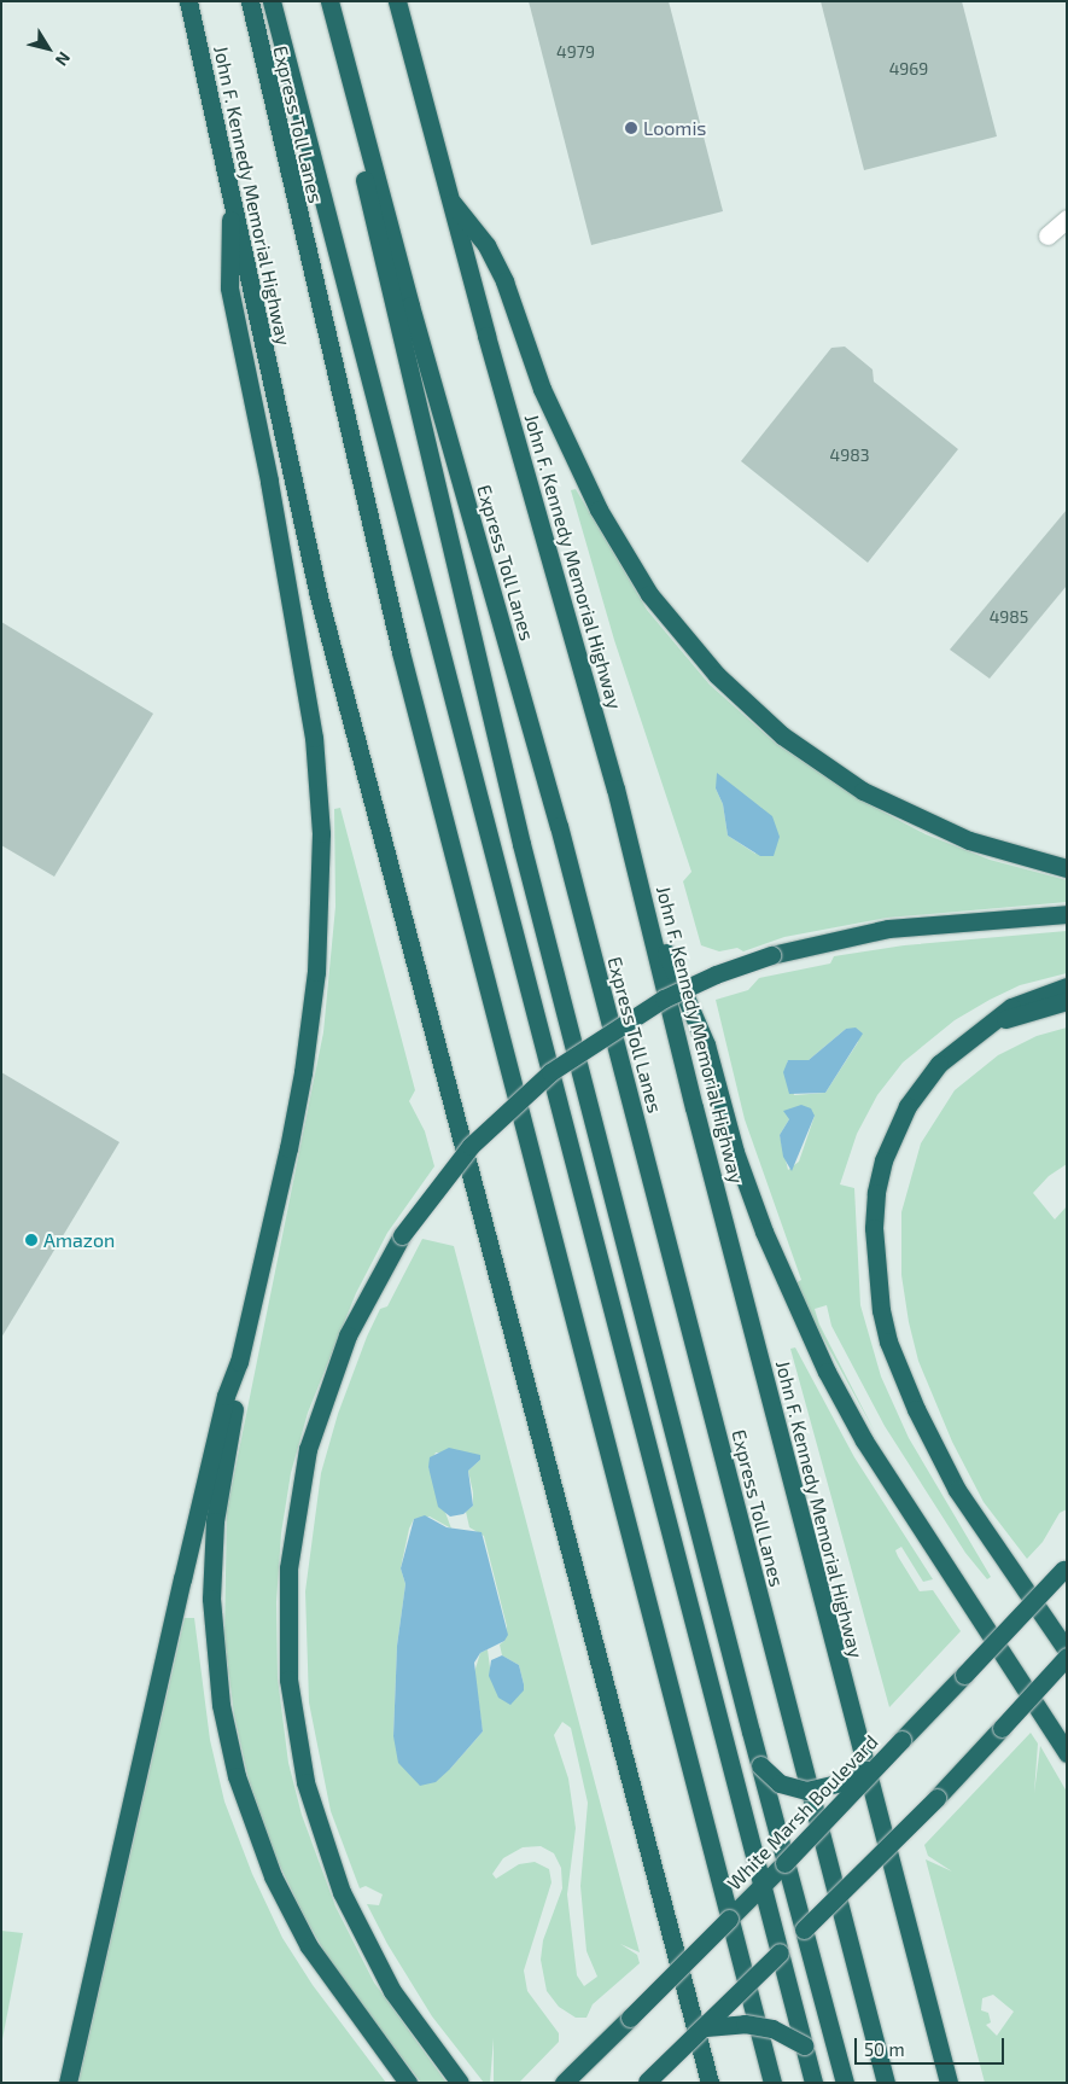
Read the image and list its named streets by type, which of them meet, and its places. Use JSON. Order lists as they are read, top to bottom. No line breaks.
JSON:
{"streets":{"highway":["Express Toll Lanes","John F. Kennedy Memorial Highway","White Marsh Boulevard"]},"places":["Loomis","Amazon"],"house_numbers":["4979","4969","4983","4985"],"scale_bar":"50 m","north":"bottom right"}
